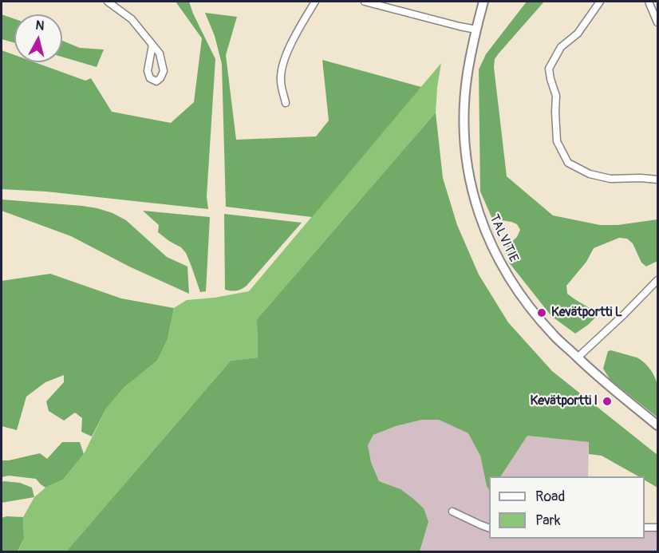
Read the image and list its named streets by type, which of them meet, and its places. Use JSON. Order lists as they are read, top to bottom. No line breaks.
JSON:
{"streets":{"street":["TALVITIE"]},"places":["Kevätportti L","Kevätportti I"],"legend":["Road","Park"],"north":"top"}
